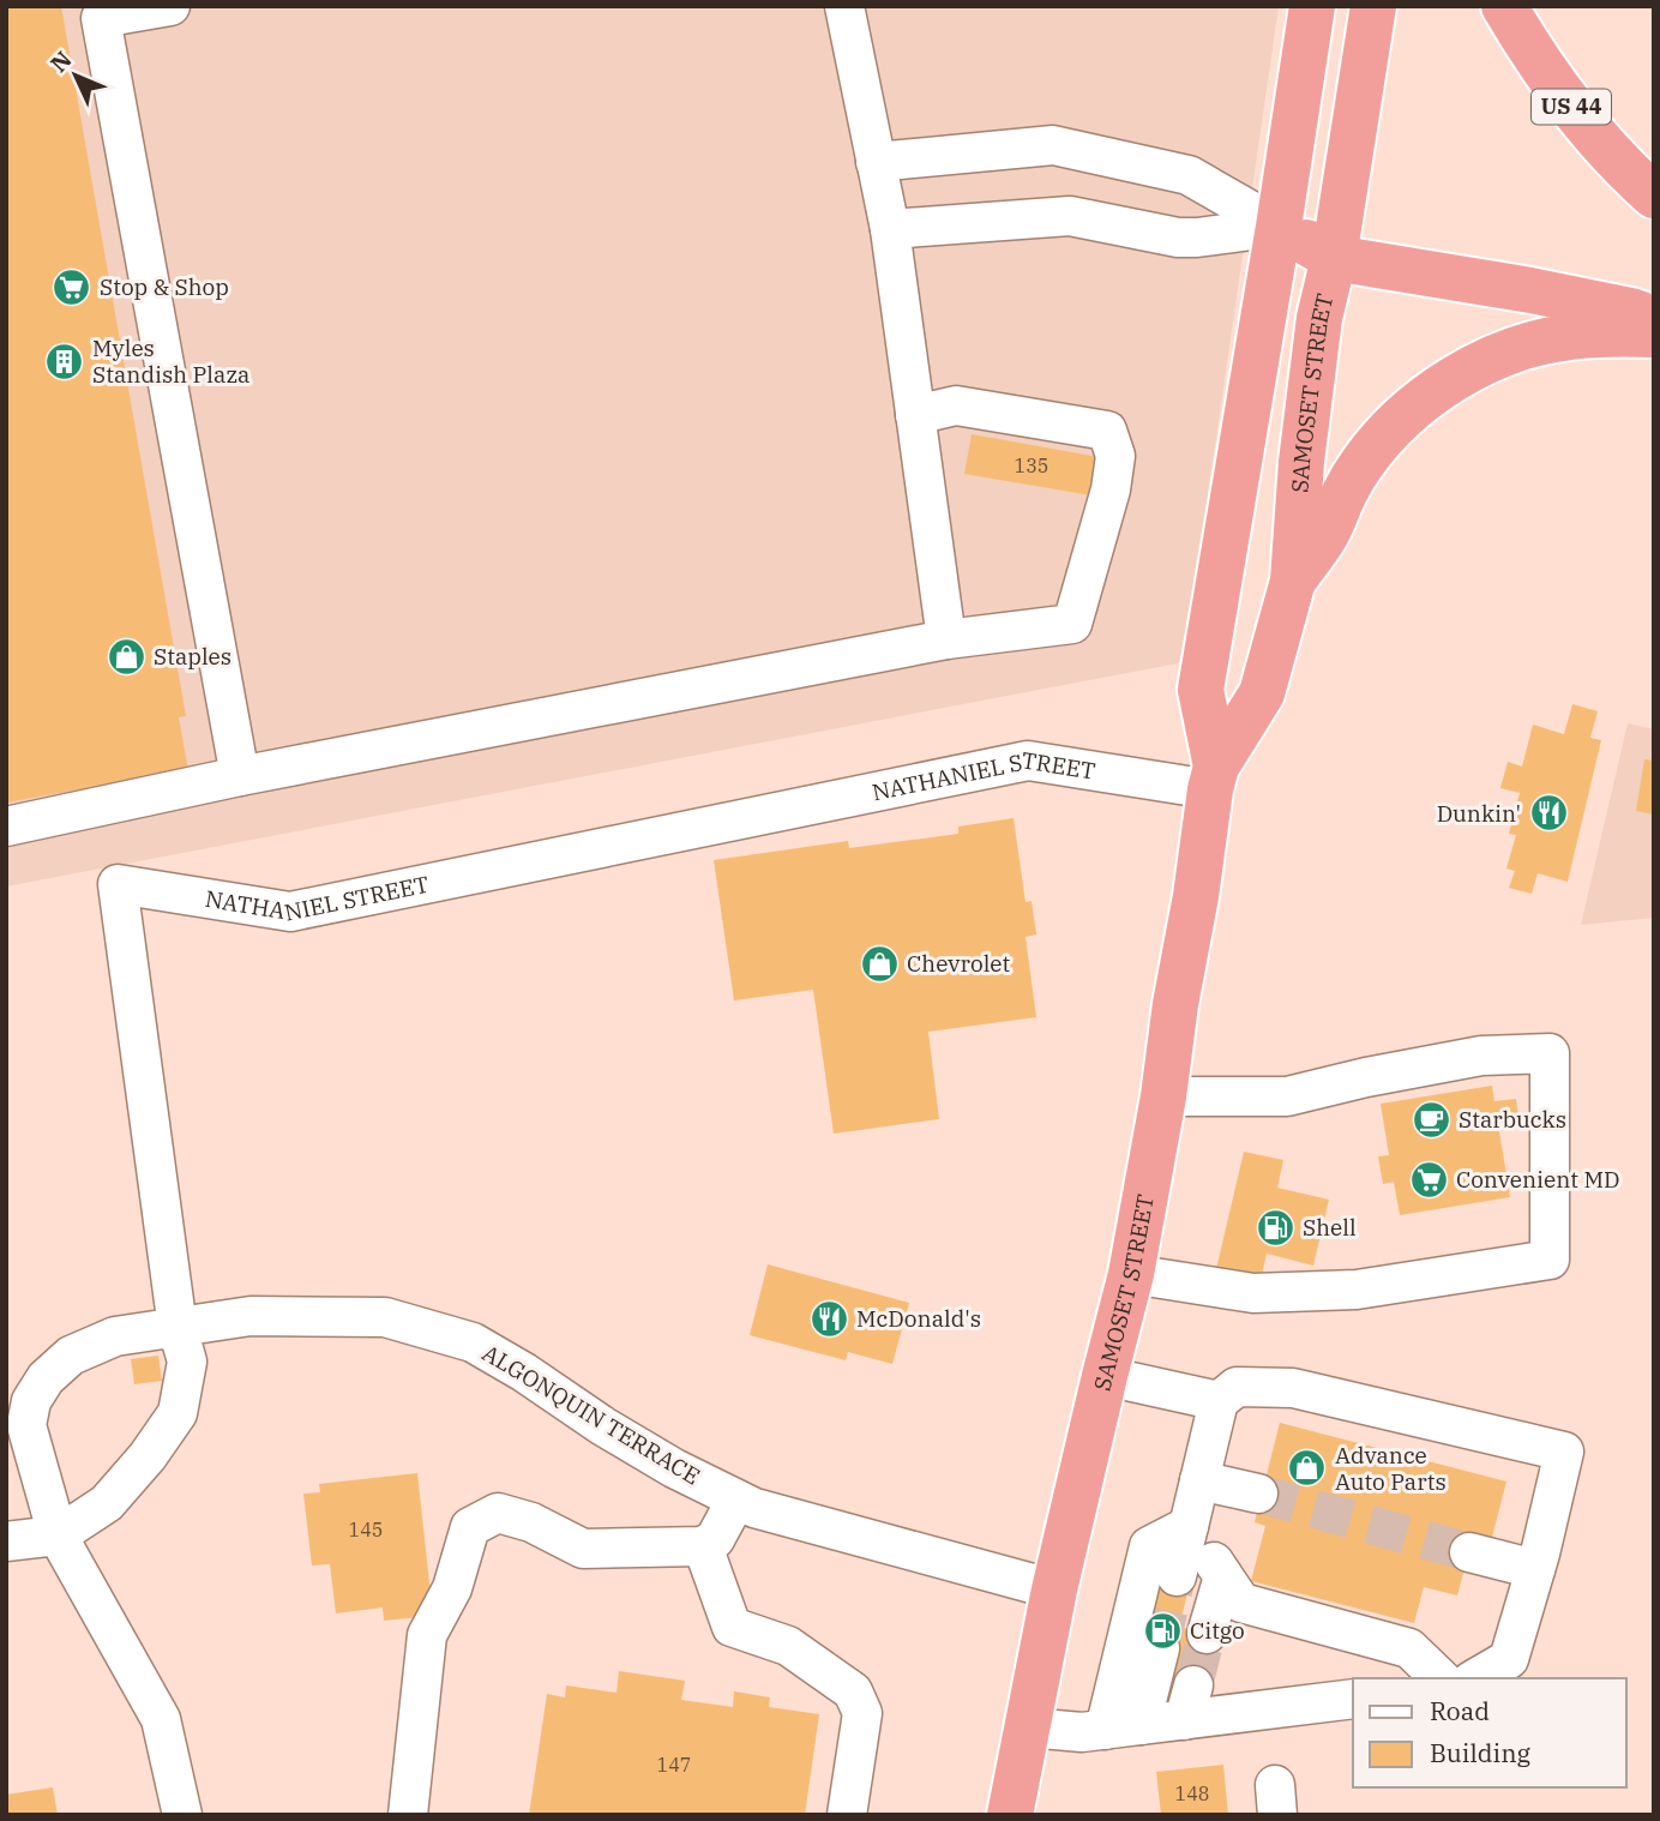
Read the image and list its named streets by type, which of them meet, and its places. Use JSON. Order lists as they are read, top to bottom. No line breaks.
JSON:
{"streets":{"highway":["US 44","SAMOSET STREET"],"street":["NATHANIEL STREET","ALGONQUIN TERRACE"]},"crossings":[["SAMOSET STREET","NATHANIEL STREET"],["SAMOSET STREET","ALGONQUIN TERRACE"],["NATHANIEL STREET","ALGONQUIN TERRACE"]],"places":{"supermarket":["Stop & Shop","Convenient MD"],"building":["Myles Standish Plaza"],"shop":["Staples","Chevrolet","Advance Auto Parts"],"restaurant":["Dunkin'","McDonald's"],"cafe":["Starbucks"],"fuel station":["Shell","Citgo"]},"house_numbers":["135","145","147","148"],"legend":["Road","Building"],"north":"top left"}
